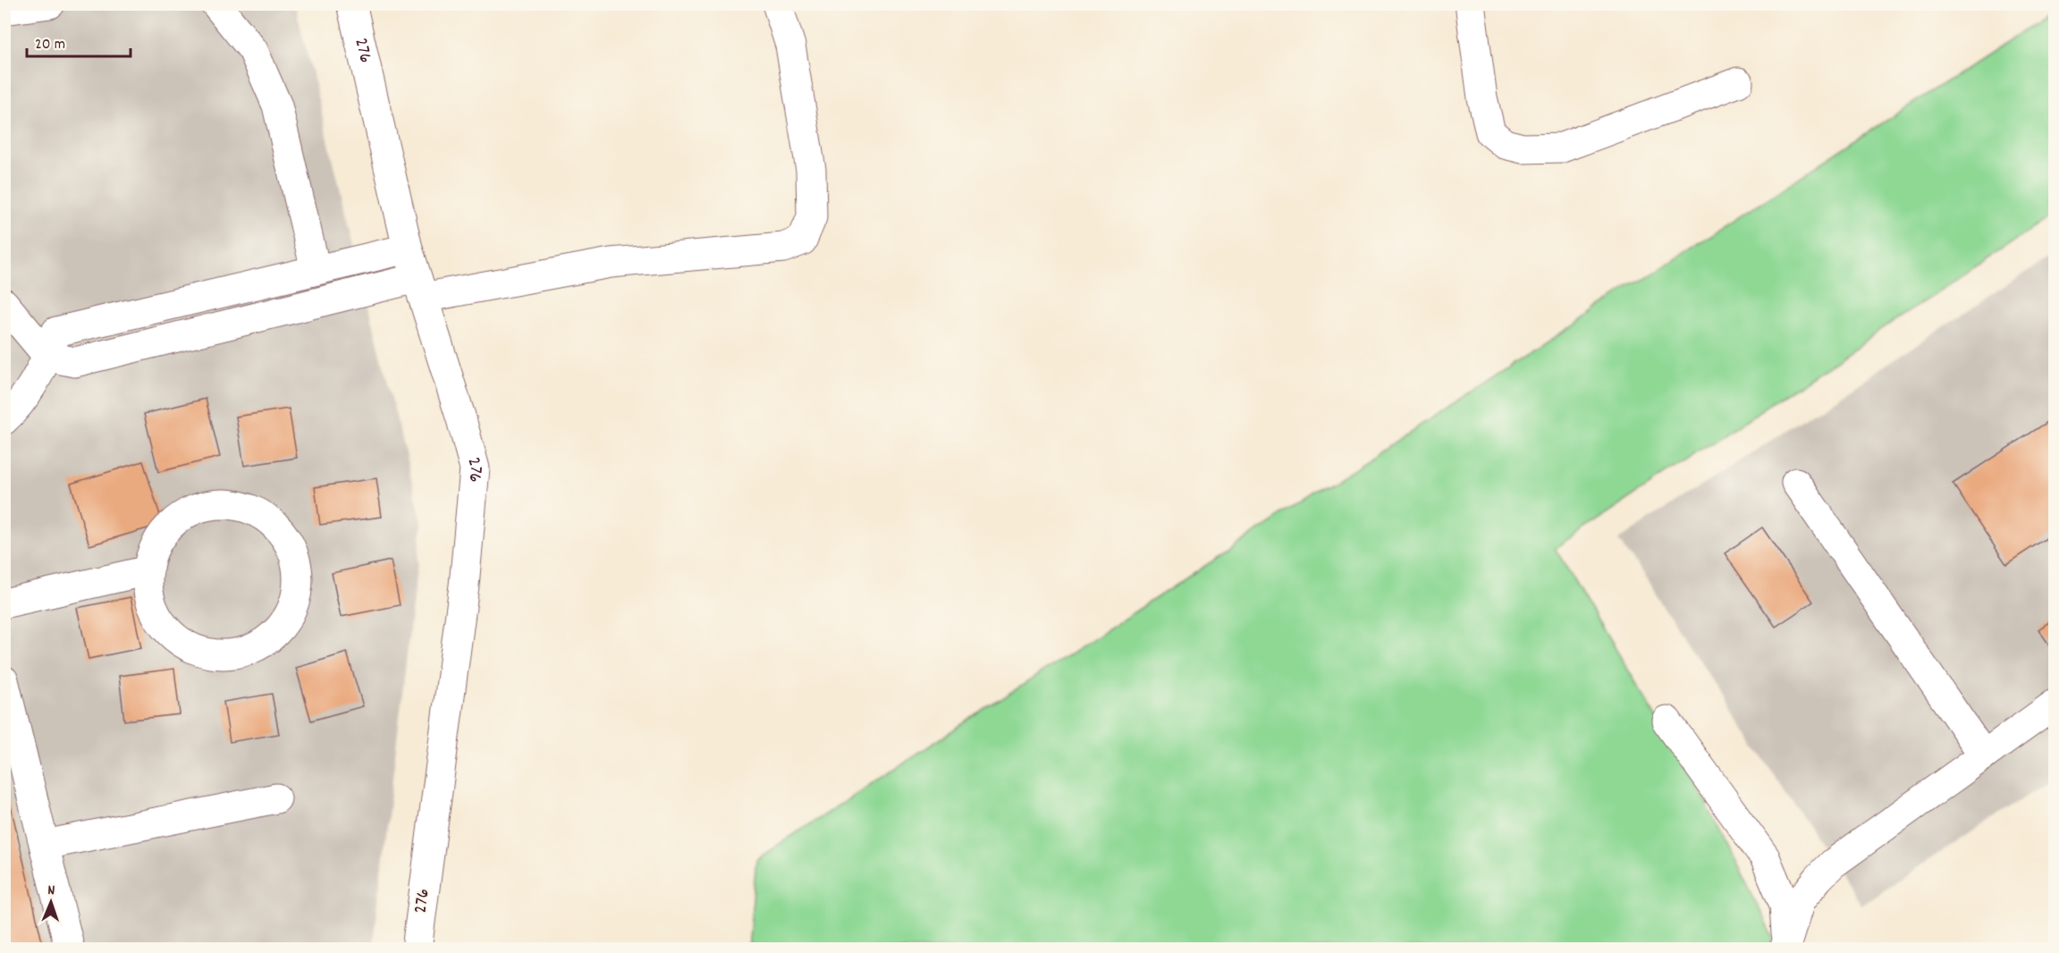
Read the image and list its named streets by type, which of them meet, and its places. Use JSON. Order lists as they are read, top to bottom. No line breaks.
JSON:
{"streets":{"street":["276"]},"scale_bar":"20 m","north":"top"}
